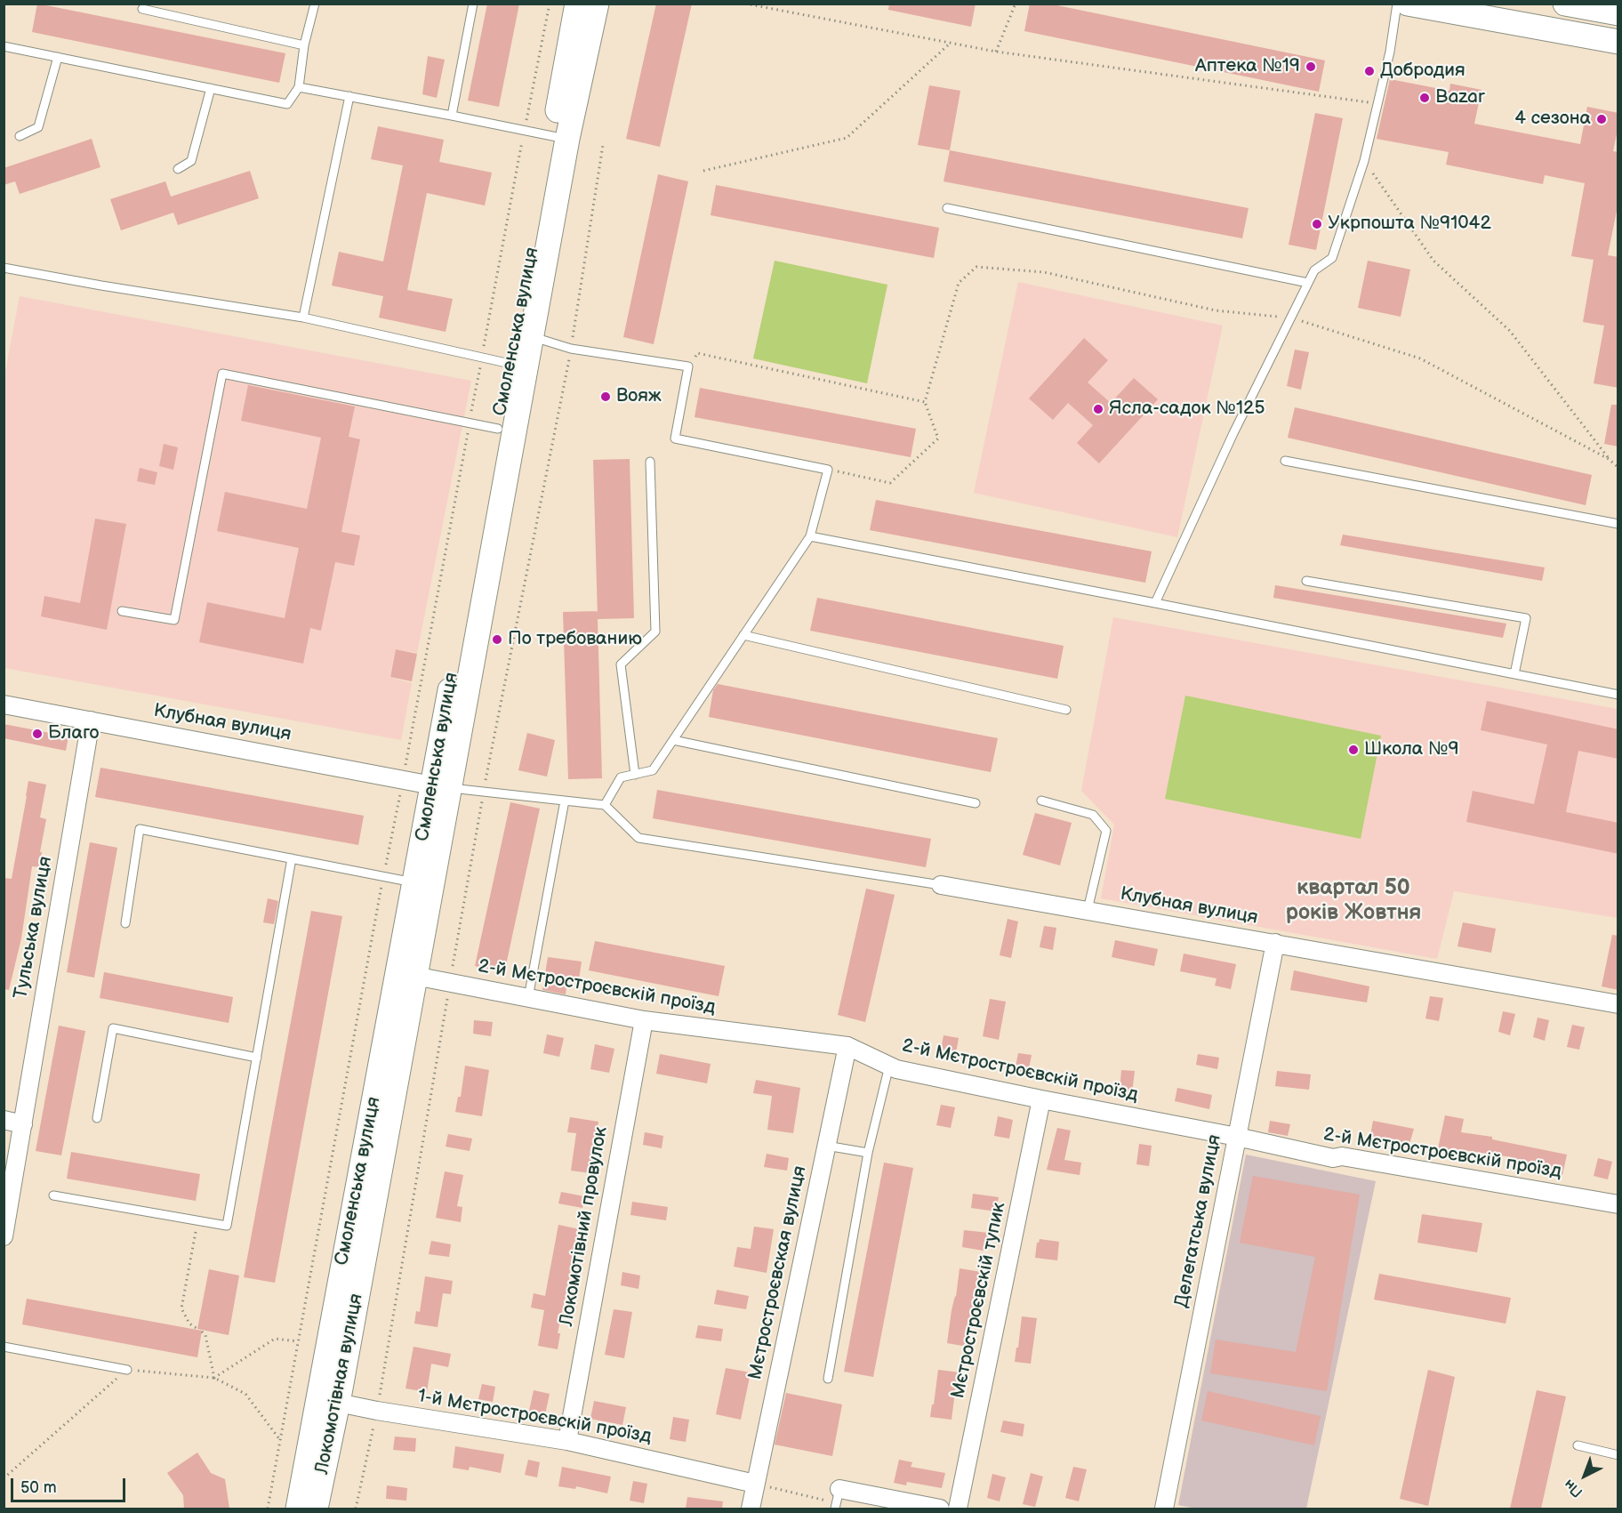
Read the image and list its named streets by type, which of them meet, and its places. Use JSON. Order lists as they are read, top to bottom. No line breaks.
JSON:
{"streets":{"street":["Смоленська вулиця","Клубная вулиця","Тульська вулиця","2-й Мєтростроєвскій проїзд","Делегатська вулиця","Локомотівний провулок","Мєтростроєвская вулиця","Мєтростроєвскій тупик","Локомотівная вулиця","1-й Мєтростроєвскій проїзд"]},"crossings":[["Смоленська вулиця","Клубная вулиця"],["Смоленська вулиця","2-й Мєтростроєвскій проїзд"],["Смоленська вулиця","Локомотівная вулиця"],["Клубная вулиця","Тульська вулиця"],["Клубная вулиця","Делегатська вулиця"],["2-й Мєтростроєвскій проїзд","Делегатська вулиця"],["2-й Мєтростроєвскій проїзд","Локомотівний провулок"],["2-й Мєтростроєвскій проїзд","Мєтростроєвская вулиця"],["2-й Мєтростроєвскій проїзд","Мєтростроєвскій тупик"],["2-й Мєтростроєвскій проїзд","Локомотівная вулиця"],["Локомотівний провулок","1-й Мєтростроєвскій проїзд"],["Мєтростроєвская вулиця","1-й Мєтростроєвскій проїзд"],["Локомотівная вулиця","1-й Мєтростроєвскій проїзд"]],"districts":["квартал 50 років Жовтня"],"places":["Аптека №19","Добродия","Bazar","4 сезона","Укрпошта №91042","Вояж","Ясла-садок №125","По требованию","Благо","Школа №9"],"scale_bar":"50 m","north":"bottom left"}
